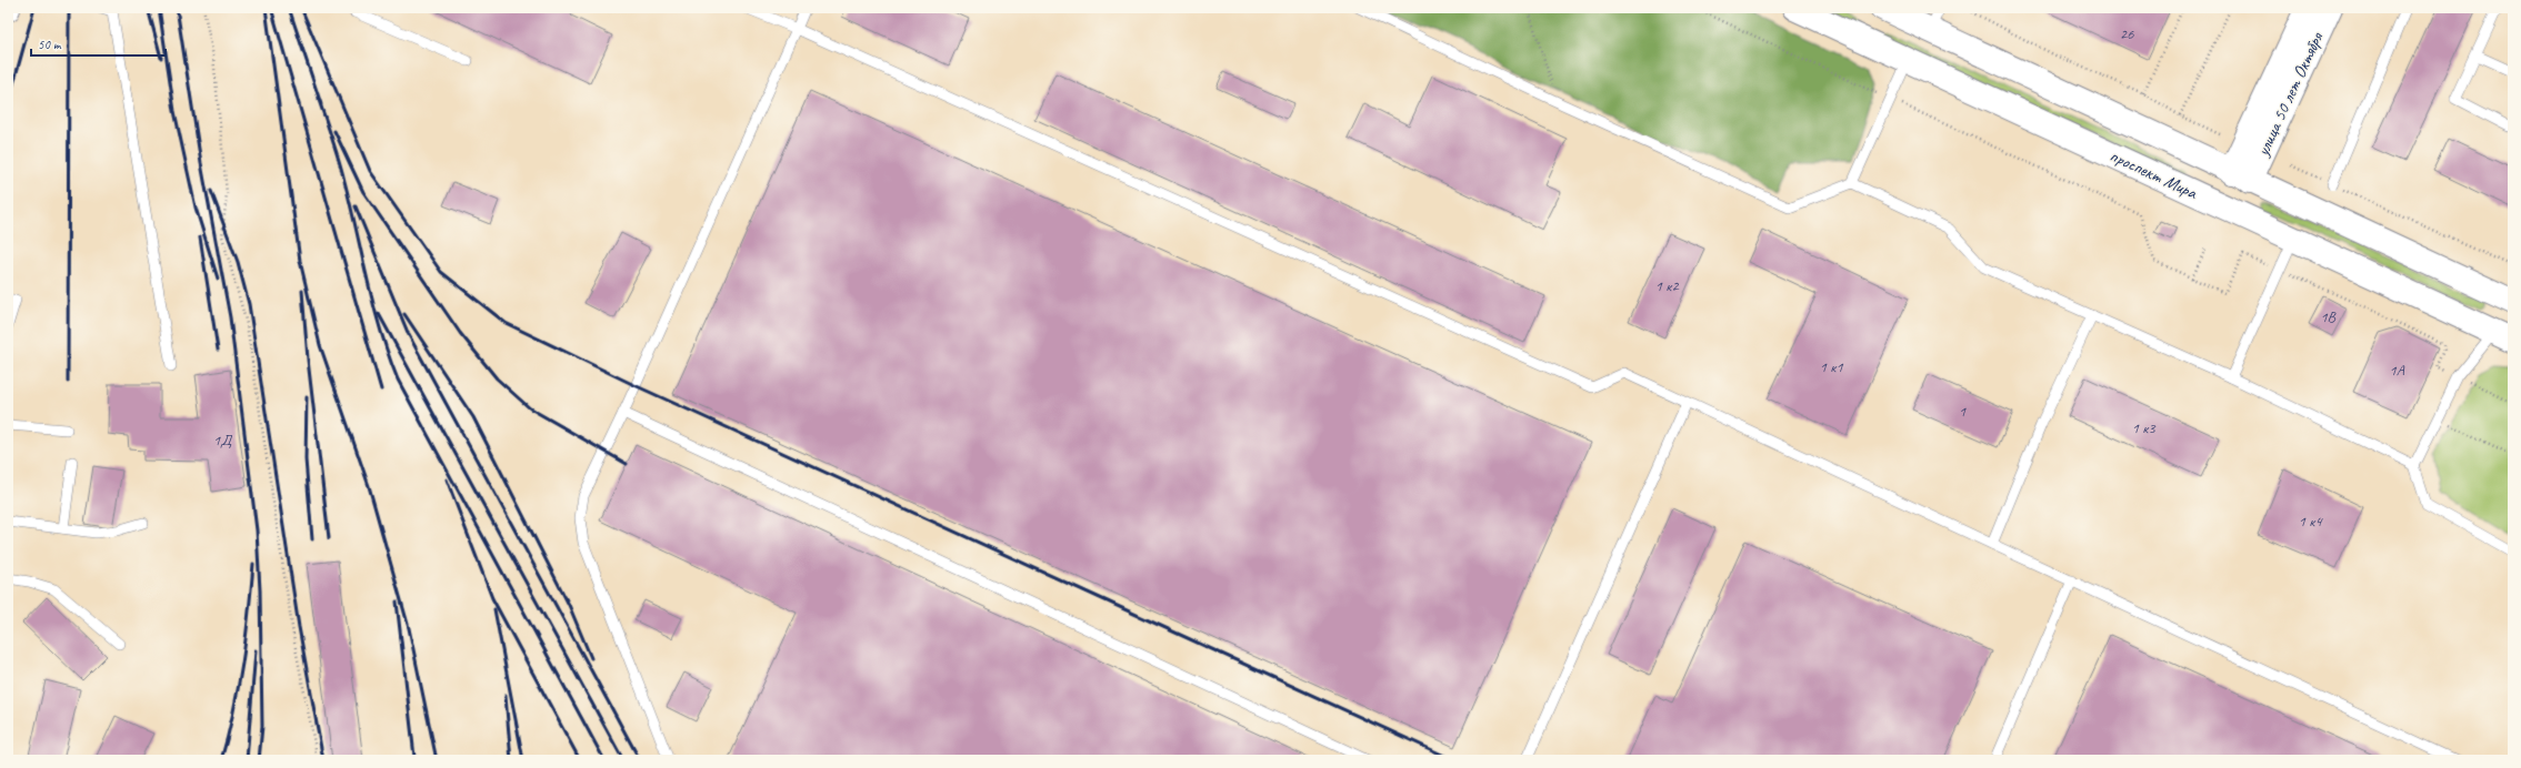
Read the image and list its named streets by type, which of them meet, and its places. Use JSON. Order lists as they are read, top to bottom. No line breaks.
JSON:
{"streets":{"main road":["улица 50 лет Октября","проспект Мира"]},"crossings":[["улица 50 лет Октября","проспект Мира"]],"house_numbers":["26","1 к2","1В","1 к1","1А","1","1 к3","1Д","1 к4"],"scale_bar":"50 m"}
